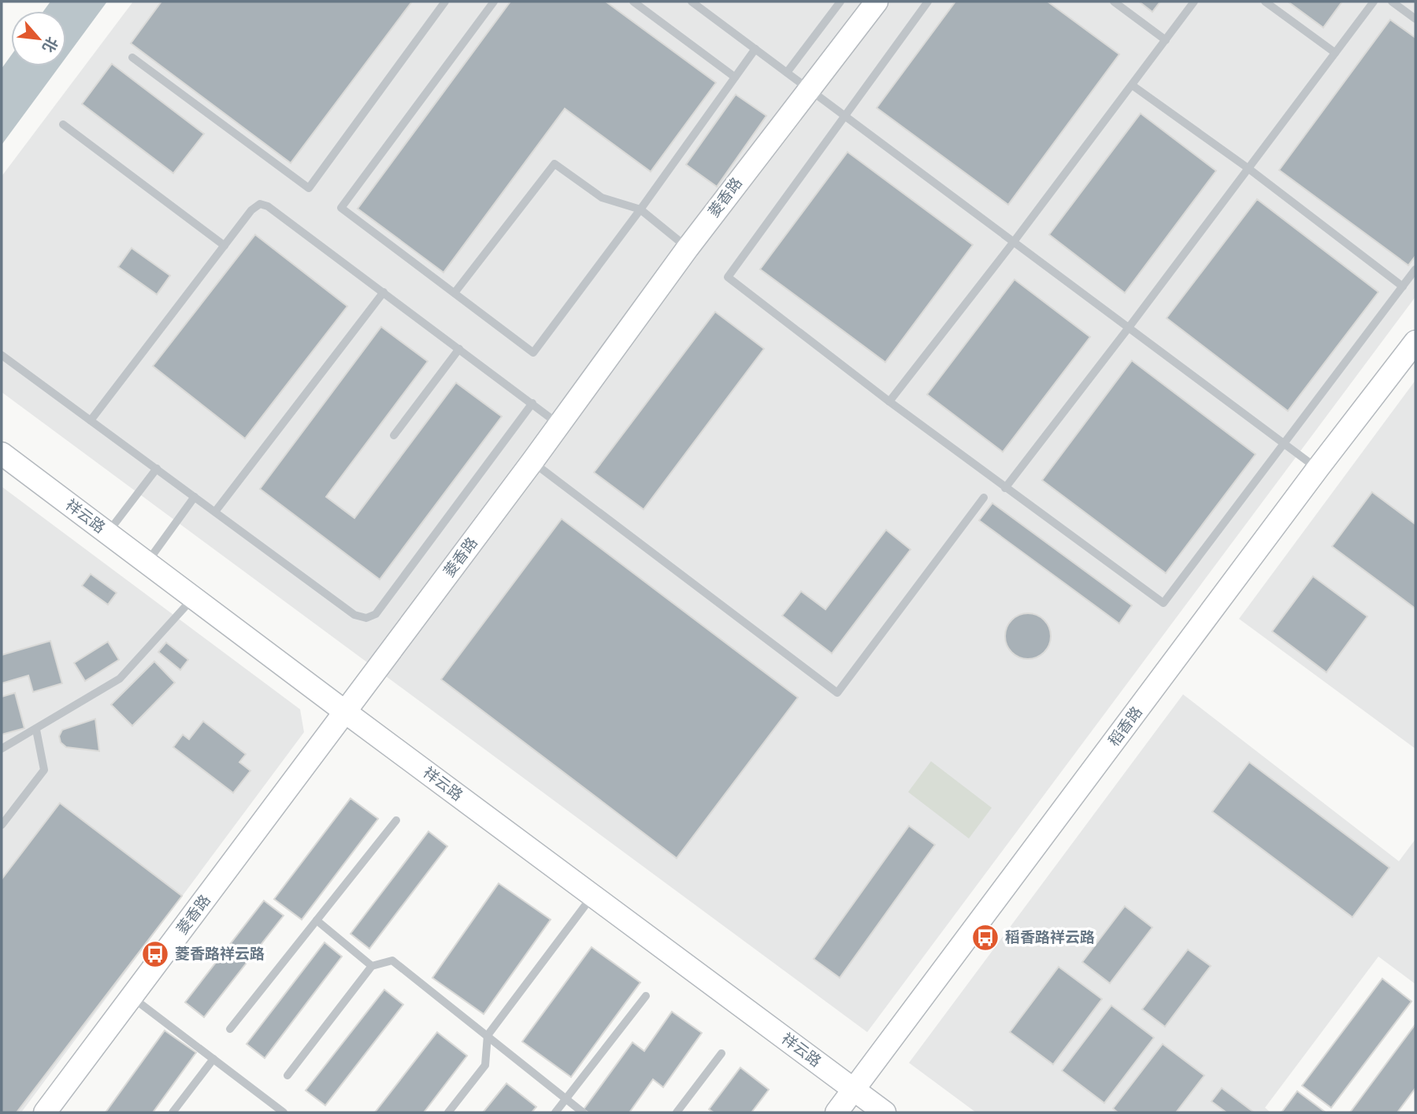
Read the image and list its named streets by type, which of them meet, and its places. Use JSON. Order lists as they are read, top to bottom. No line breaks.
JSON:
{"streets":{"street":["菱香路","祥云路","稻香路"]},"crossings":[["菱香路","祥云路"],["祥云路","稻香路"]],"places":{"bus stop":["稻香路祥云路","菱香路祥云路"]},"north":"bottom right"}
